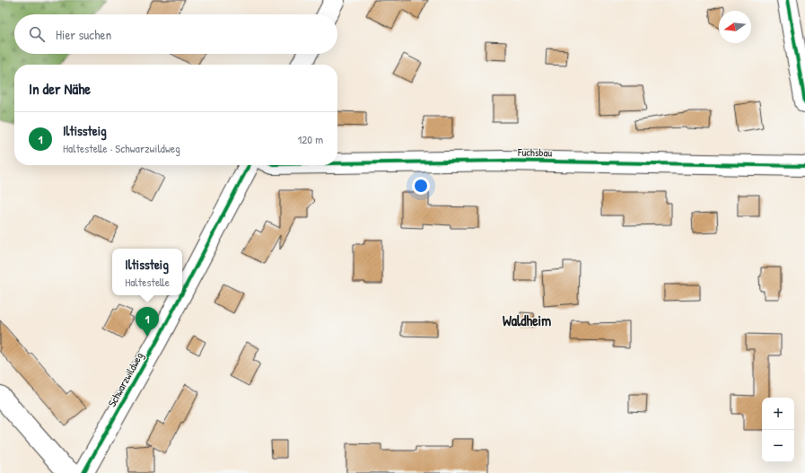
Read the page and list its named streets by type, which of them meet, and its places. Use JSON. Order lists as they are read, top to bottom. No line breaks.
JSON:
{"streets":{"street":["Fuchsbau","Schwarzwildweg"]},"districts":["Waldheim"],"north":"left","page":{"search":"Hier suchen","heading":"In der Nähe","list":[{"mark":"1","name":"Iltissteig","note":"Haltestelle · Schwarzwildweg","value":"120 m"}],"popup":["Iltissteig","Haltestelle"],"pins":"1","map_buttons":["+","−"]}}
